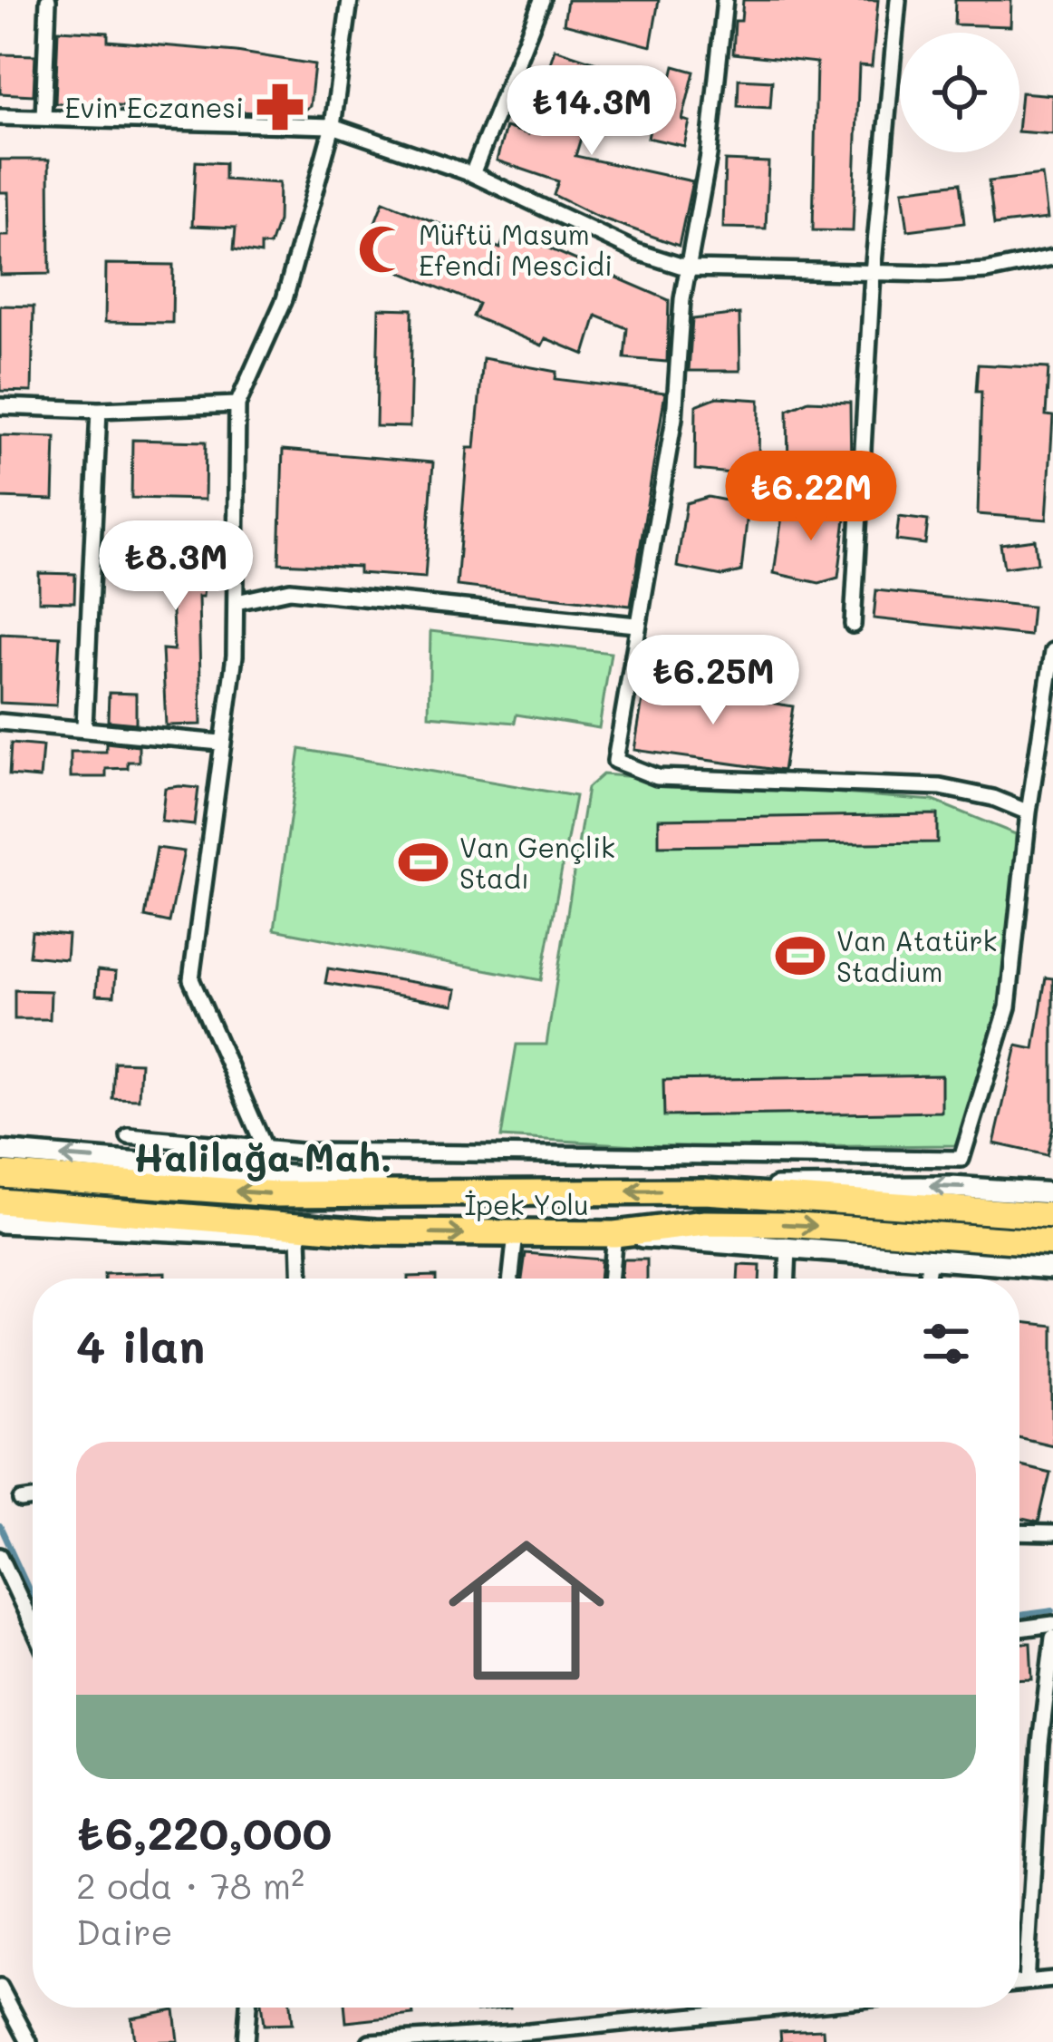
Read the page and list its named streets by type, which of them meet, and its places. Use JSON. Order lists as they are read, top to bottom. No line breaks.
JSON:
{"streets":{"highway":["İpek Yolu"]},"districts":["Halilağa Mah."],"places":{"pharmacy":["Evin Eczanesi"],"mosque":["Müftü Masum Efendi Mescidi"],"sports":["Van Gençlik Stadı","Van Atatürk Stadium"]},"page":{"price":["₺14.3M","₺6.22M","₺8.3M","₺6.25M"],"heading":"4 ilan","list":[{"name":"₺6,220,000","note":"2 oda · 78 m² · Daire"}]}}
